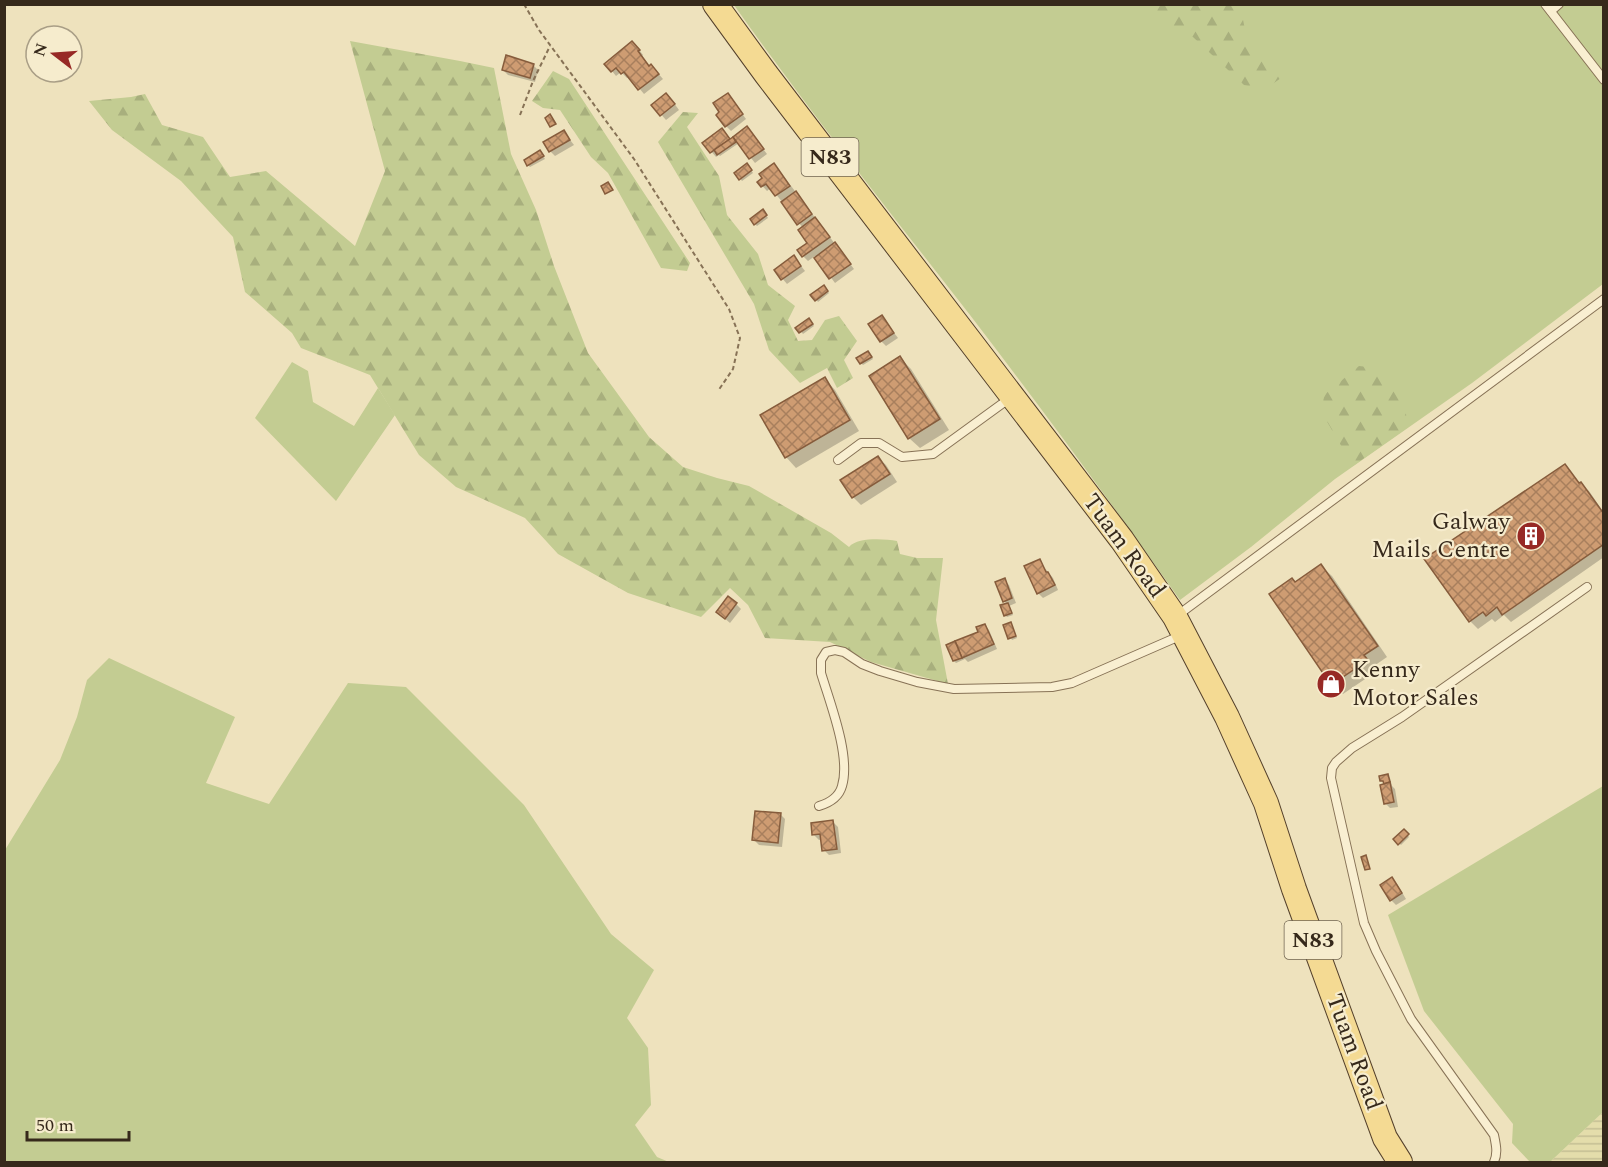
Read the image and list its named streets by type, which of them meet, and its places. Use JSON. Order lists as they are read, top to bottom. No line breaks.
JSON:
{"streets":{"main road":["N83","Tuam Road"]},"places":{"building":["Galway Mails Centre"],"shop":["Kenny Motor Sales"]},"scale_bar":"50 m","north":"left"}
